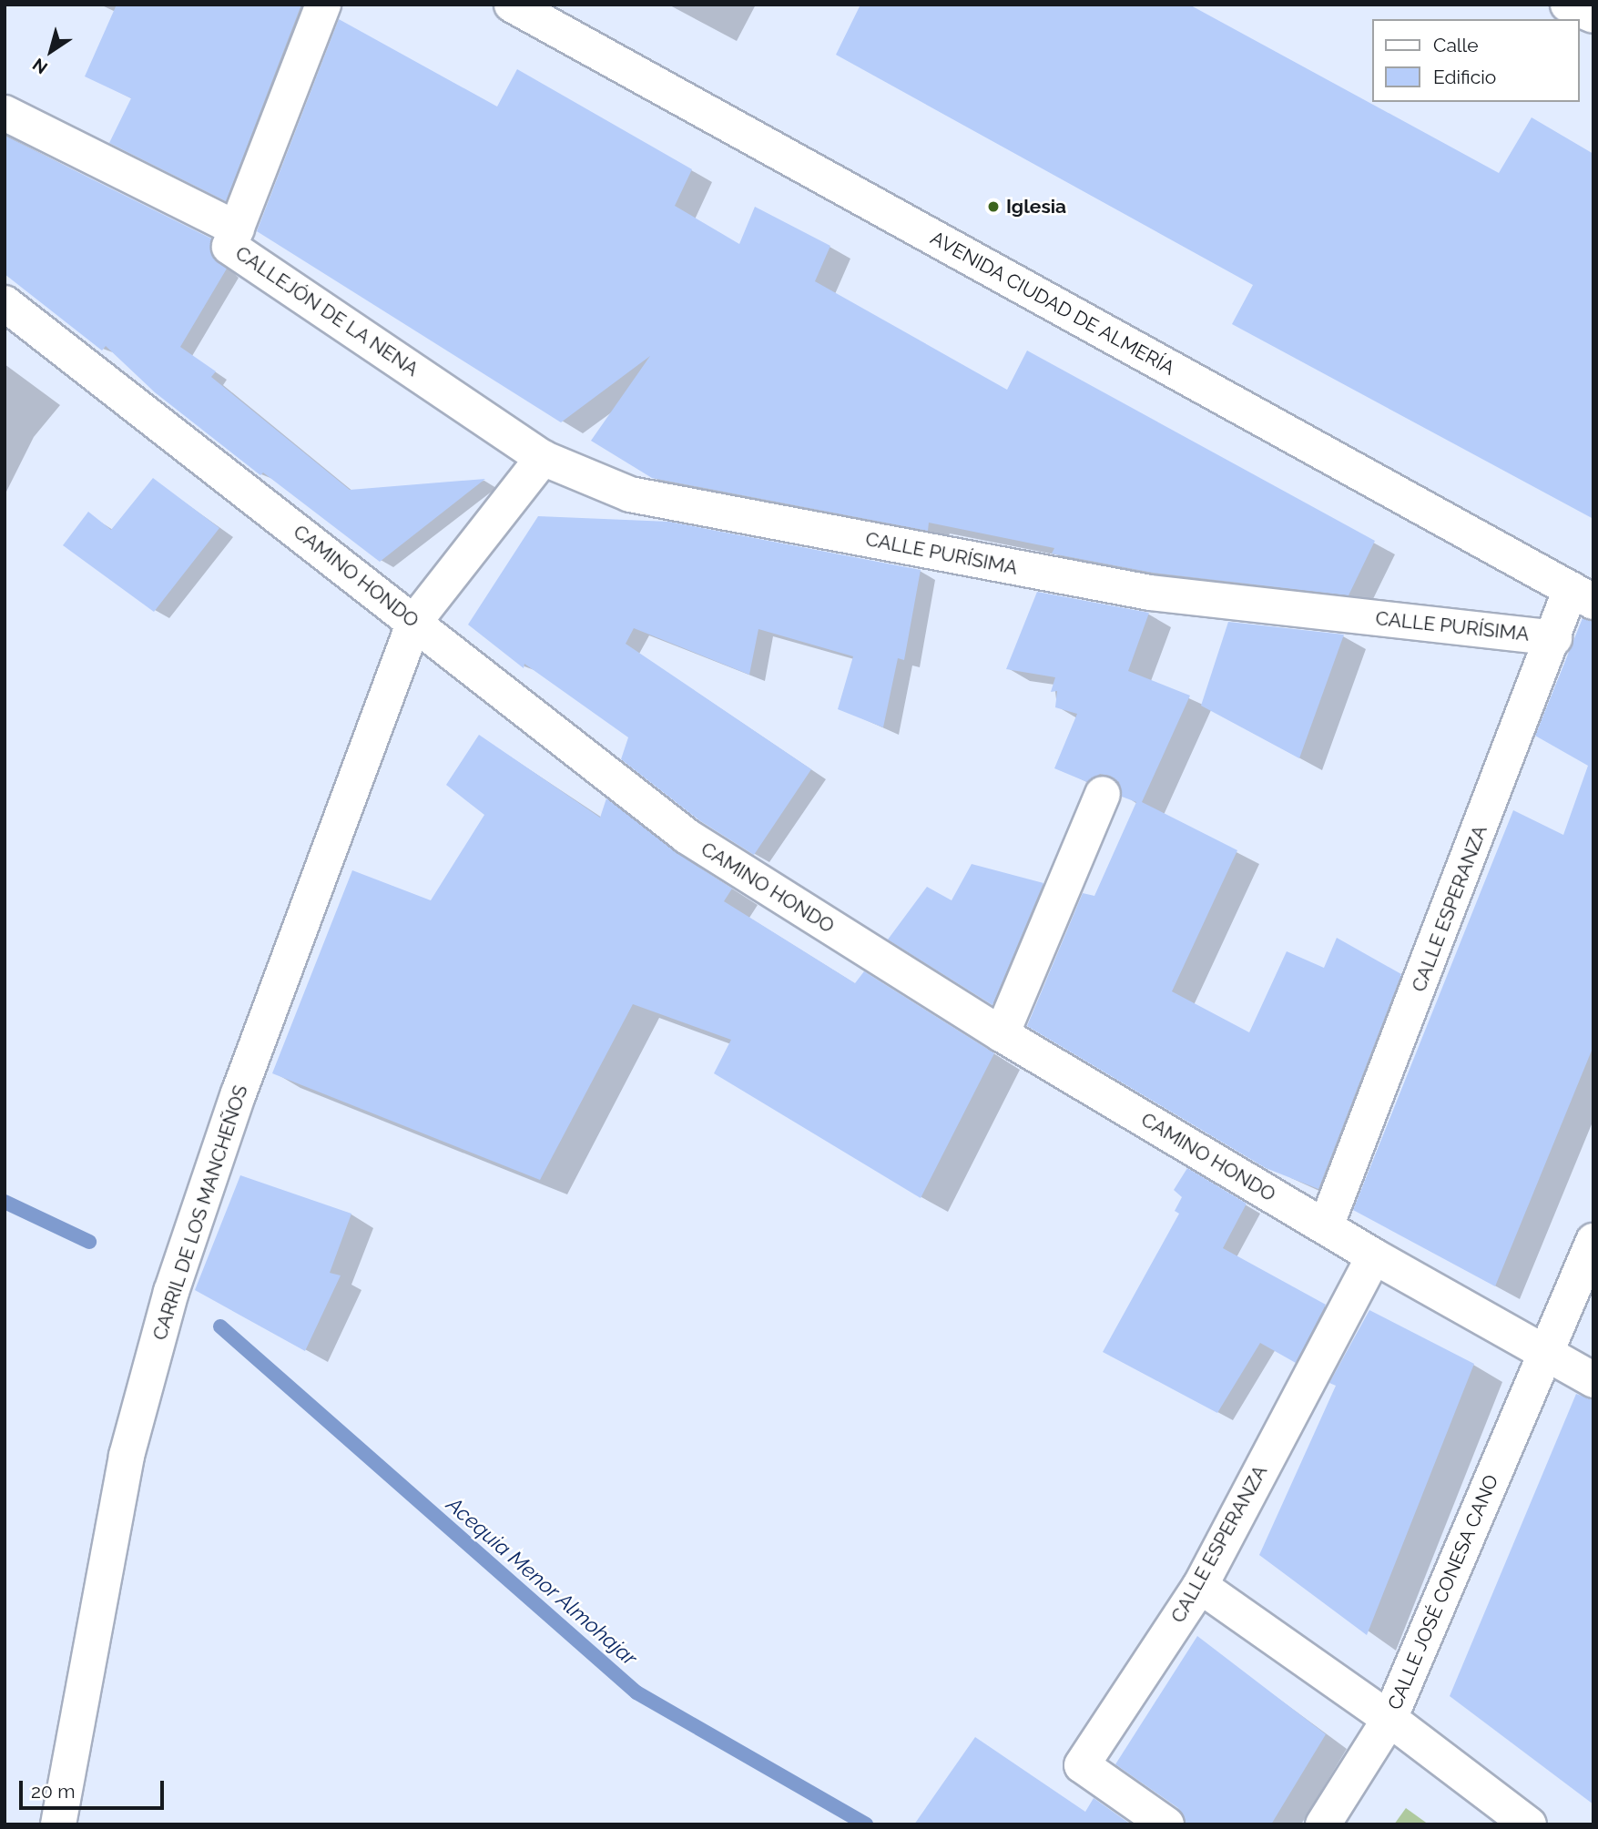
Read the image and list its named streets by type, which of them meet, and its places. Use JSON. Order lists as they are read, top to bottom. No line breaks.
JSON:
{"streets":{"street":["AVENIDA CIUDAD DE ALMERÍA","CALLEJÓN DE LA NENA","CALLE PURÍSIMA","CAMINO HONDO","CALLE ESPERANZA","CARRIL DE LOS MANCHEÑOS","CALLE JOSÉ CONESA CANO"]},"crossings":[["AVENIDA CIUDAD DE ALMERÍA","CALLE ESPERANZA"],["CALLEJÓN DE LA NENA","CALLE PURÍSIMA"],["CALLE PURÍSIMA","CALLE ESPERANZA"],["CAMINO HONDO","CALLE ESPERANZA"],["CAMINO HONDO","CARRIL DE LOS MANCHEÑOS"],["CAMINO HONDO","CALLE JOSÉ CONESA CANO"]],"water":["Acequia Menor Almohajar"],"places":["Iglesia"],"legend":["Calle","Edificio"],"scale_bar":"20 m","north":"bottom left"}
